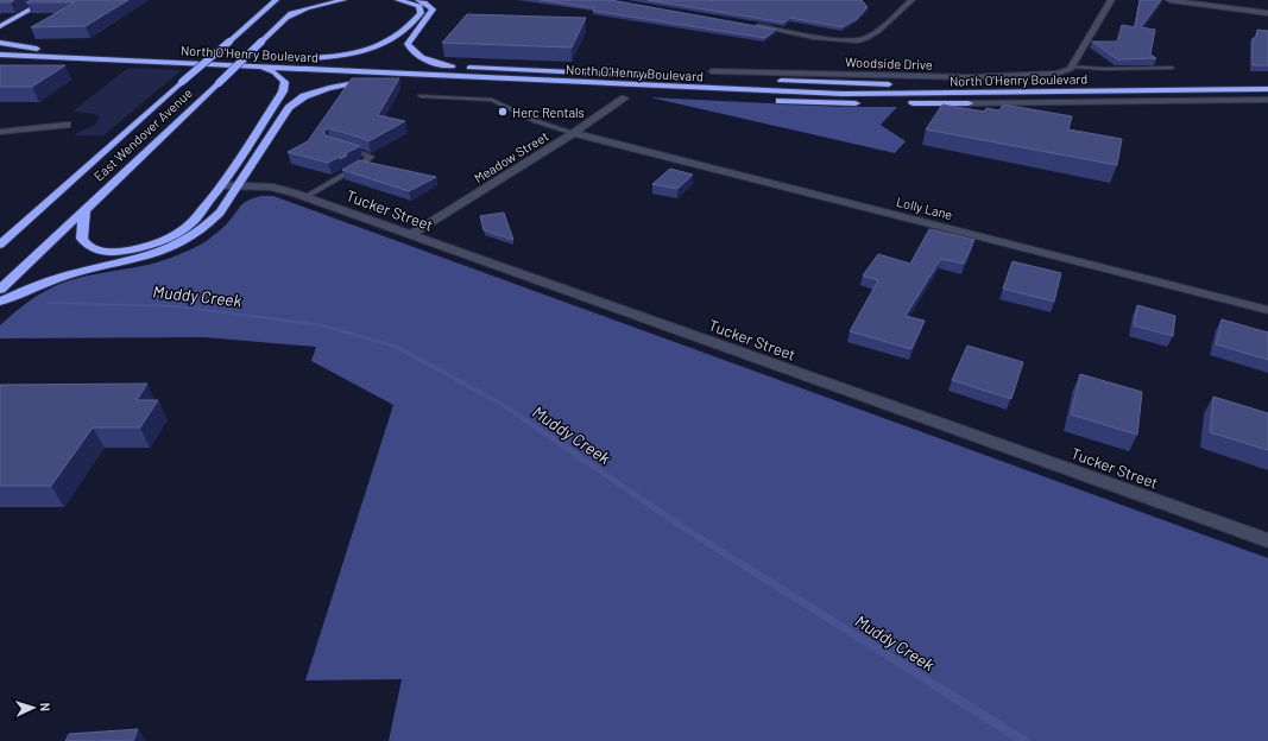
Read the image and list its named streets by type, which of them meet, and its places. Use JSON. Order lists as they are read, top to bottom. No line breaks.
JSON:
{"streets":{"highway":["North O'Henry Boulevard","East Wendover Avenue"],"street":["Woodside Drive","Meadow Street","Lolly Lane","Tucker Street"]},"crossings":[["Meadow Street","Lolly Lane"],["Meadow Street","Tucker Street"]],"water":["Muddy Creek"],"places":["Herc Rentals"],"north":"right"}
